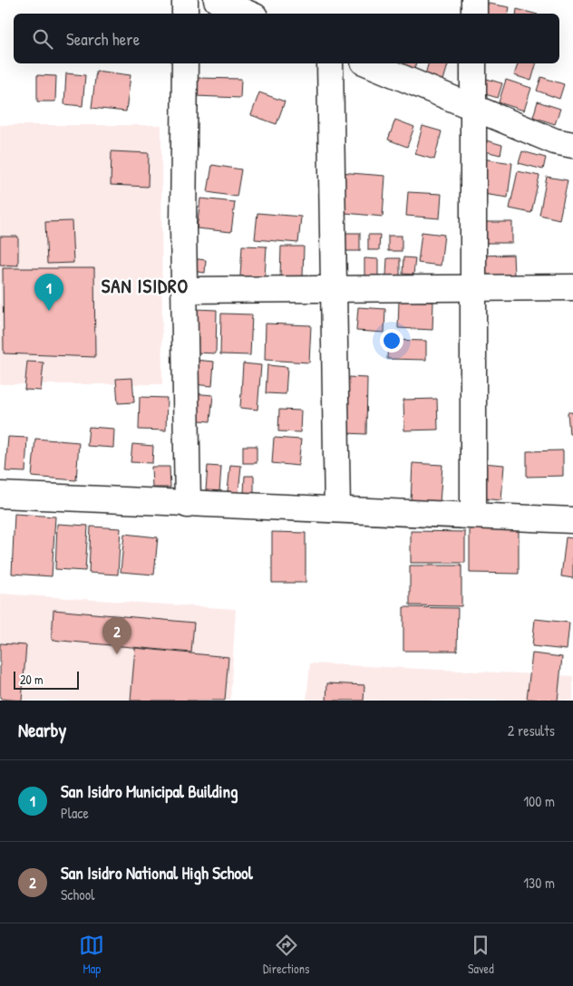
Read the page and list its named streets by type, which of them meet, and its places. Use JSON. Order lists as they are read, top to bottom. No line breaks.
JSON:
{"districts":["SAN ISIDRO"],"scale_bar":"20 m","page":{"search":"Search here","pins":["1","2"],"scale":"20 m","heading":["Nearby","2 results"],"list":[{"mark":"1","name":"San Isidro Municipal Building","note":"Place","value":"100 m"},{"mark":"2","name":"San Isidro National High School","note":"School","value":"130 m"}],"nav":["Map","Directions","Saved"]}}
